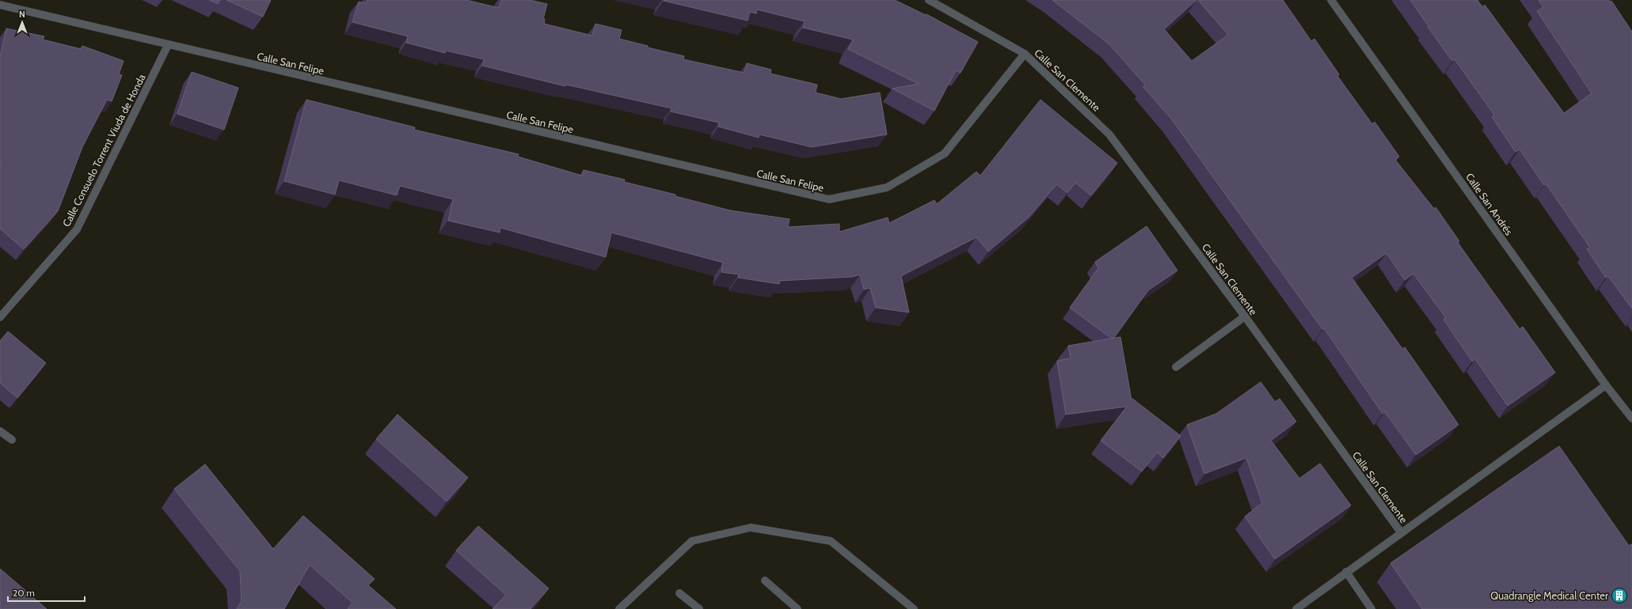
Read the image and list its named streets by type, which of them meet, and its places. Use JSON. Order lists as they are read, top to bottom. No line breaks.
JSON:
{"streets":{"street":["Calle San Felipe","Calle San Clemente","Calle Consuelo Torrent Viuda de Honda","Calle San Andrés"]},"crossings":[["Calle San Felipe","Calle San Clemente"],["Calle San Felipe","Calle Consuelo Torrent Viuda de Honda"]],"places":{"building":["Quadrangle Medical Center"]},"scale_bar":"20 m","north":"top"}
